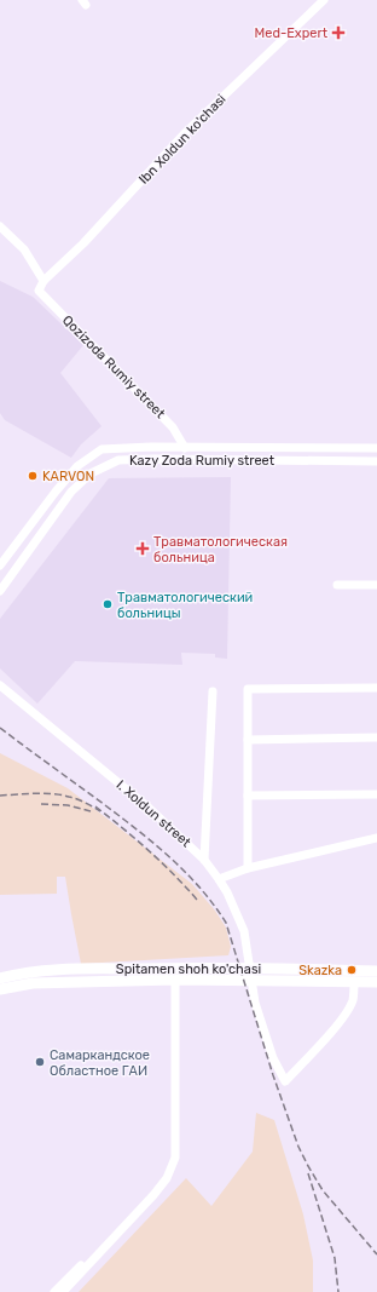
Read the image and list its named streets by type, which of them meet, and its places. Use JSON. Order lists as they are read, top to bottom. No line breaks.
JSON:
{"streets":{"main road":["Spitamen shoh ko'chasi"],"street":["Ibn Xoldun ko'chasi","Qozizoda Rumiy street","Kazy Zoda Rumiy street","I. Xoldun street"]},"crossings":[["Ibn Xoldun ko'chasi","Qozizoda Rumiy street"],["Qozizoda Rumiy street","Kazy Zoda Rumiy street"],["I. Xoldun street","Spitamen shoh ko'chasi"]],"places":{"health":["Med-Expert","Травматологическая больница"],"other":["KARVON","Травматологический больницы","Skazka","Самаркандское Областное ГАИ"]}}
